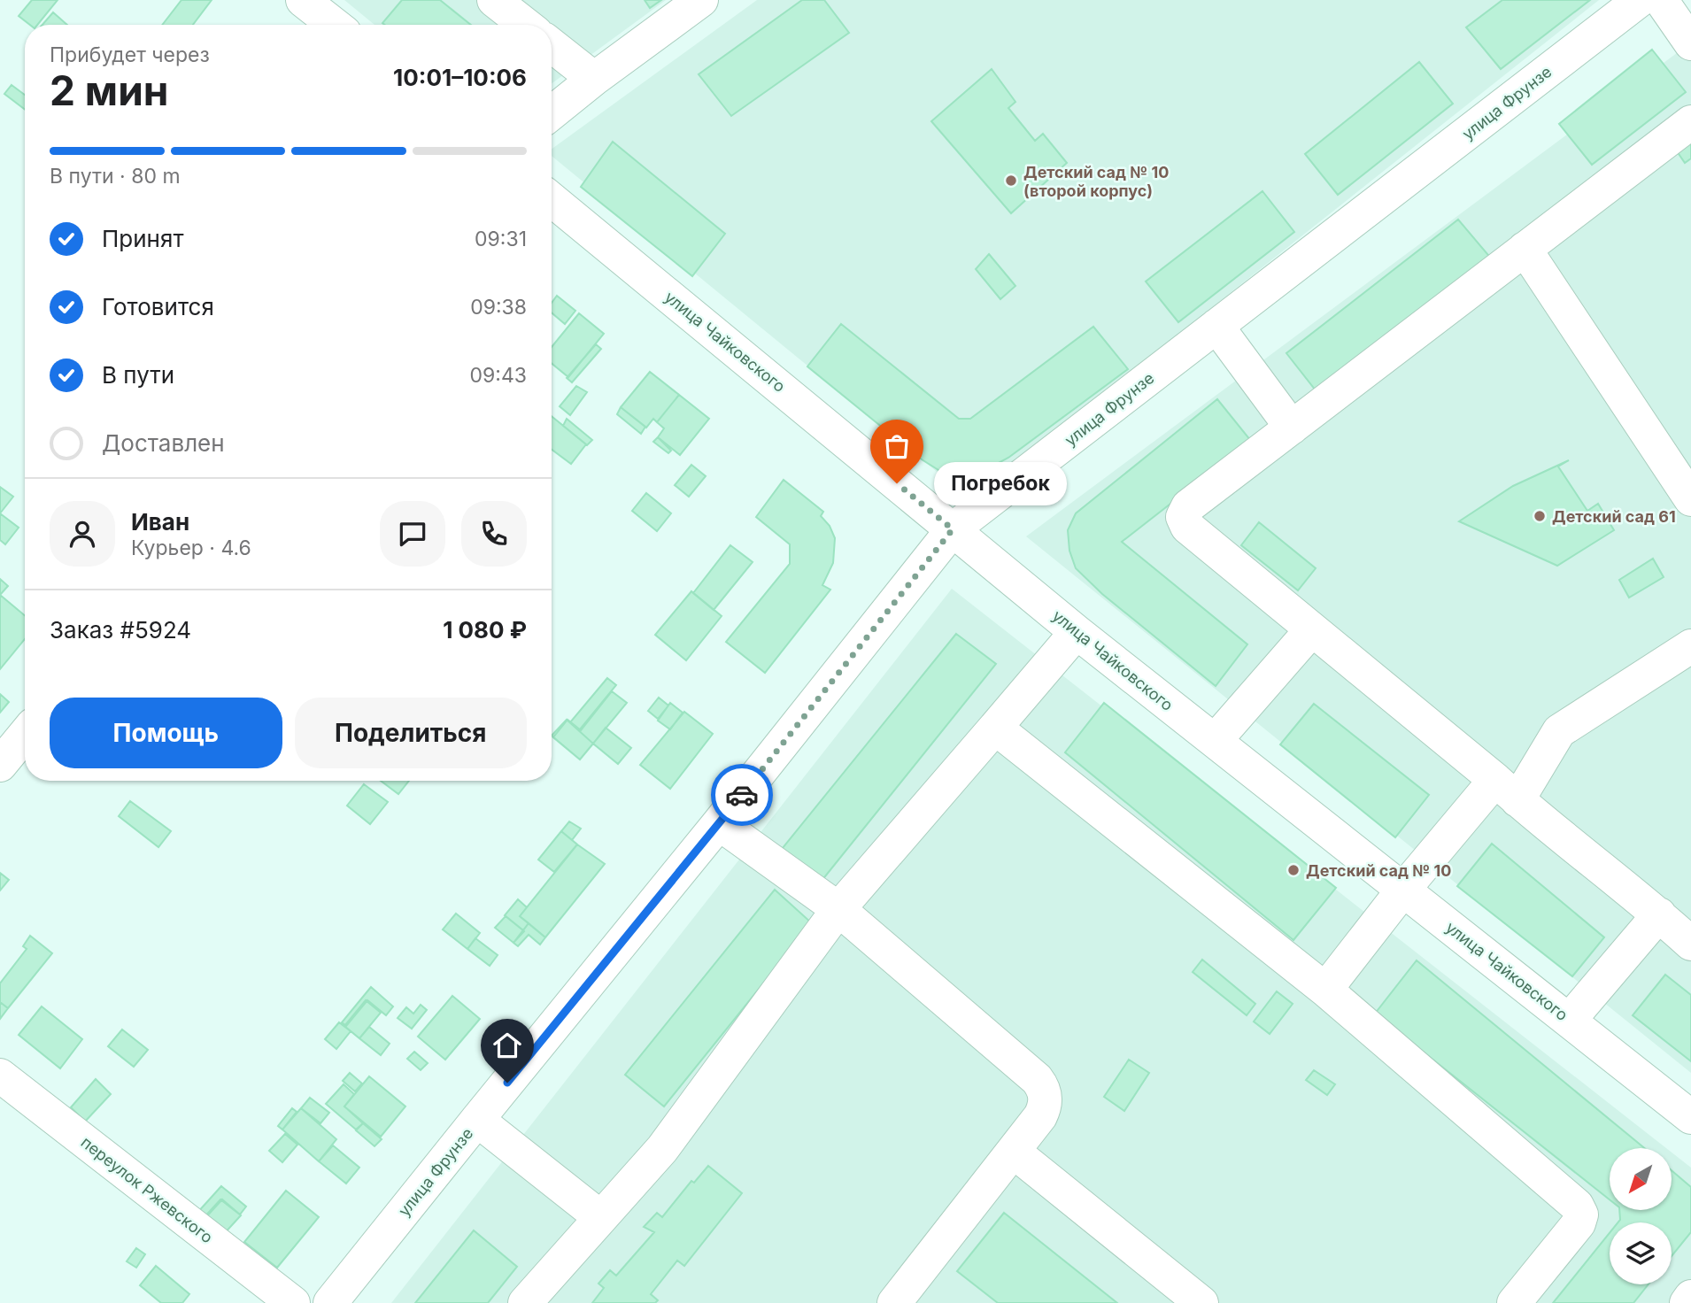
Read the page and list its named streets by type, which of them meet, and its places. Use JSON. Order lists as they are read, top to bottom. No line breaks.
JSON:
{"streets":{"street":["улица Фрунзе","улица Чайковского","переулок Ржевского"]},"crossings":[["улица Фрунзе","улица Чайковского"]],"places":["Детский сад № 10 (второй корпус)","Погребок","Детский сад 61","Детский сад № 10"],"north":"bottom left","page":{"heading":["2 мин","Прибудет через","10:01–10:06"],"panel":["Иван","Курьер · 4.6","Заказ #5924","1 080 ₽"],"bar":"В пути · 80 m","list":[["Принят","09:31"],["Готовится","09:38"],["В пути","09:43"],"Доставлен"],"bubble":"Погребок","buttons":["Помощь","Поделиться"]}}
